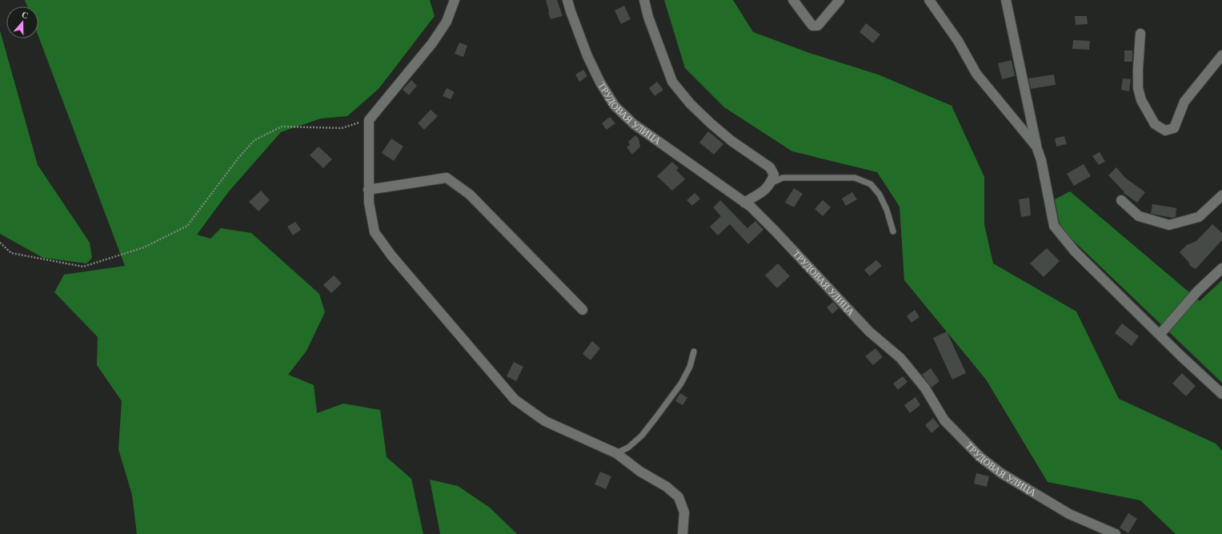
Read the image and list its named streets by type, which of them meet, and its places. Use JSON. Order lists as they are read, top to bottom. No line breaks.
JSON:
{"streets":{"street":["ТРУДОВАЯ УЛИЦА"]},"north":"top"}
